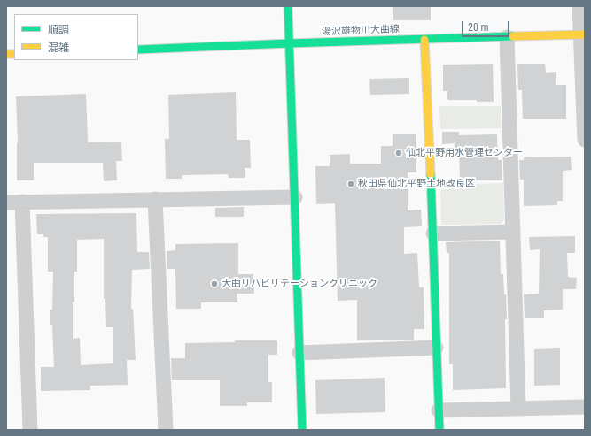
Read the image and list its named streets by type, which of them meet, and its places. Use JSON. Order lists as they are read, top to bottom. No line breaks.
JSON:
{"streets":{"street":["湯沢雄物川大曲線"]},"places":["仙北平野用水管理センター","秋田県仙北平野土地改良区","大曲リハビリテーションクリニック"],"legend":["順調","混雑"],"scale_bar":"20 m"}
